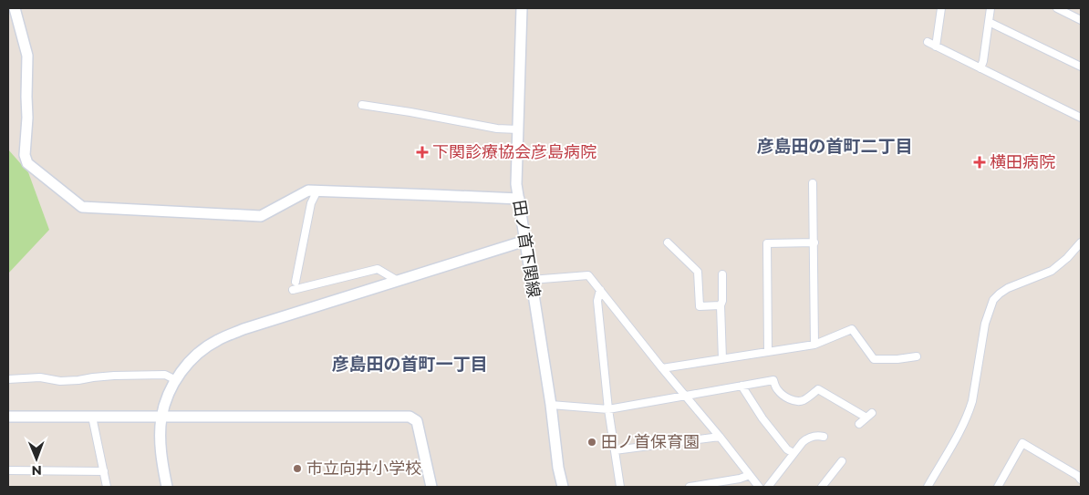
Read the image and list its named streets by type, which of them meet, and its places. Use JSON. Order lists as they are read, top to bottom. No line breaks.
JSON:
{"streets":{"street":["田ノ首下関線"]},"districts":["彦島田の首町二丁目","彦島田の首町一丁目"],"places":{"health":["下関診療協会彦島病院","横田病院"],"other":["田ノ首保育園","市立向井小学校"]},"north":"bottom"}
